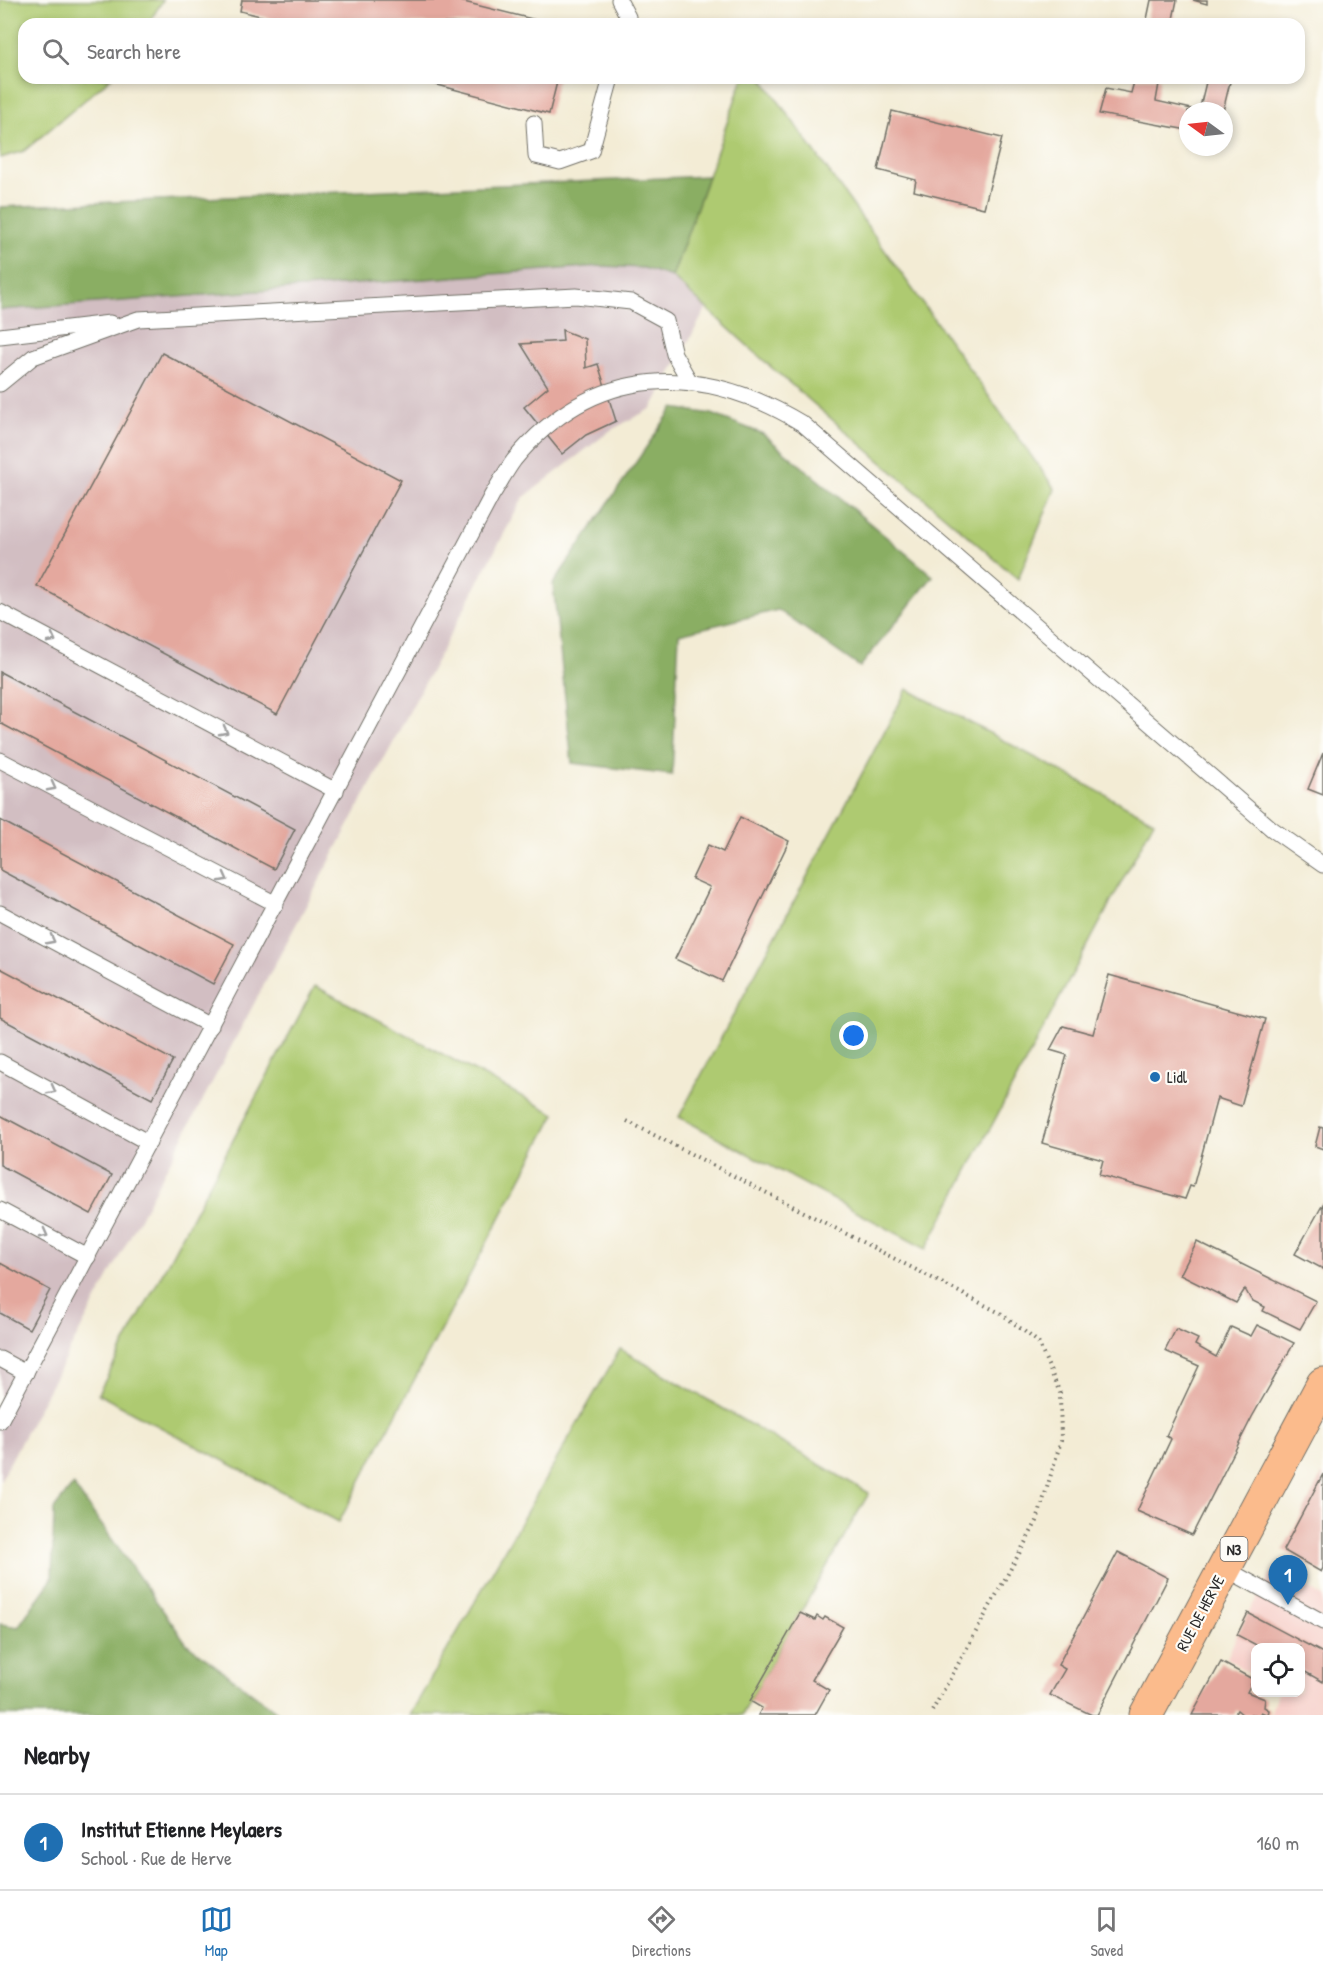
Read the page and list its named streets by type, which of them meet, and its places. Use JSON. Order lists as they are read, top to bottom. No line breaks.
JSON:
{"streets":{"main road":["N3","RUE DE HERVE"]},"places":["Lidl"],"north":"left","page":{"search":"Search here","pins":"1","heading":"Nearby","list":[{"mark":"1","name":"Institut Etienne Meylaers","note":"School · Rue de Herve","value":"160 m"}],"nav":["Map","Directions","Saved"]}}
